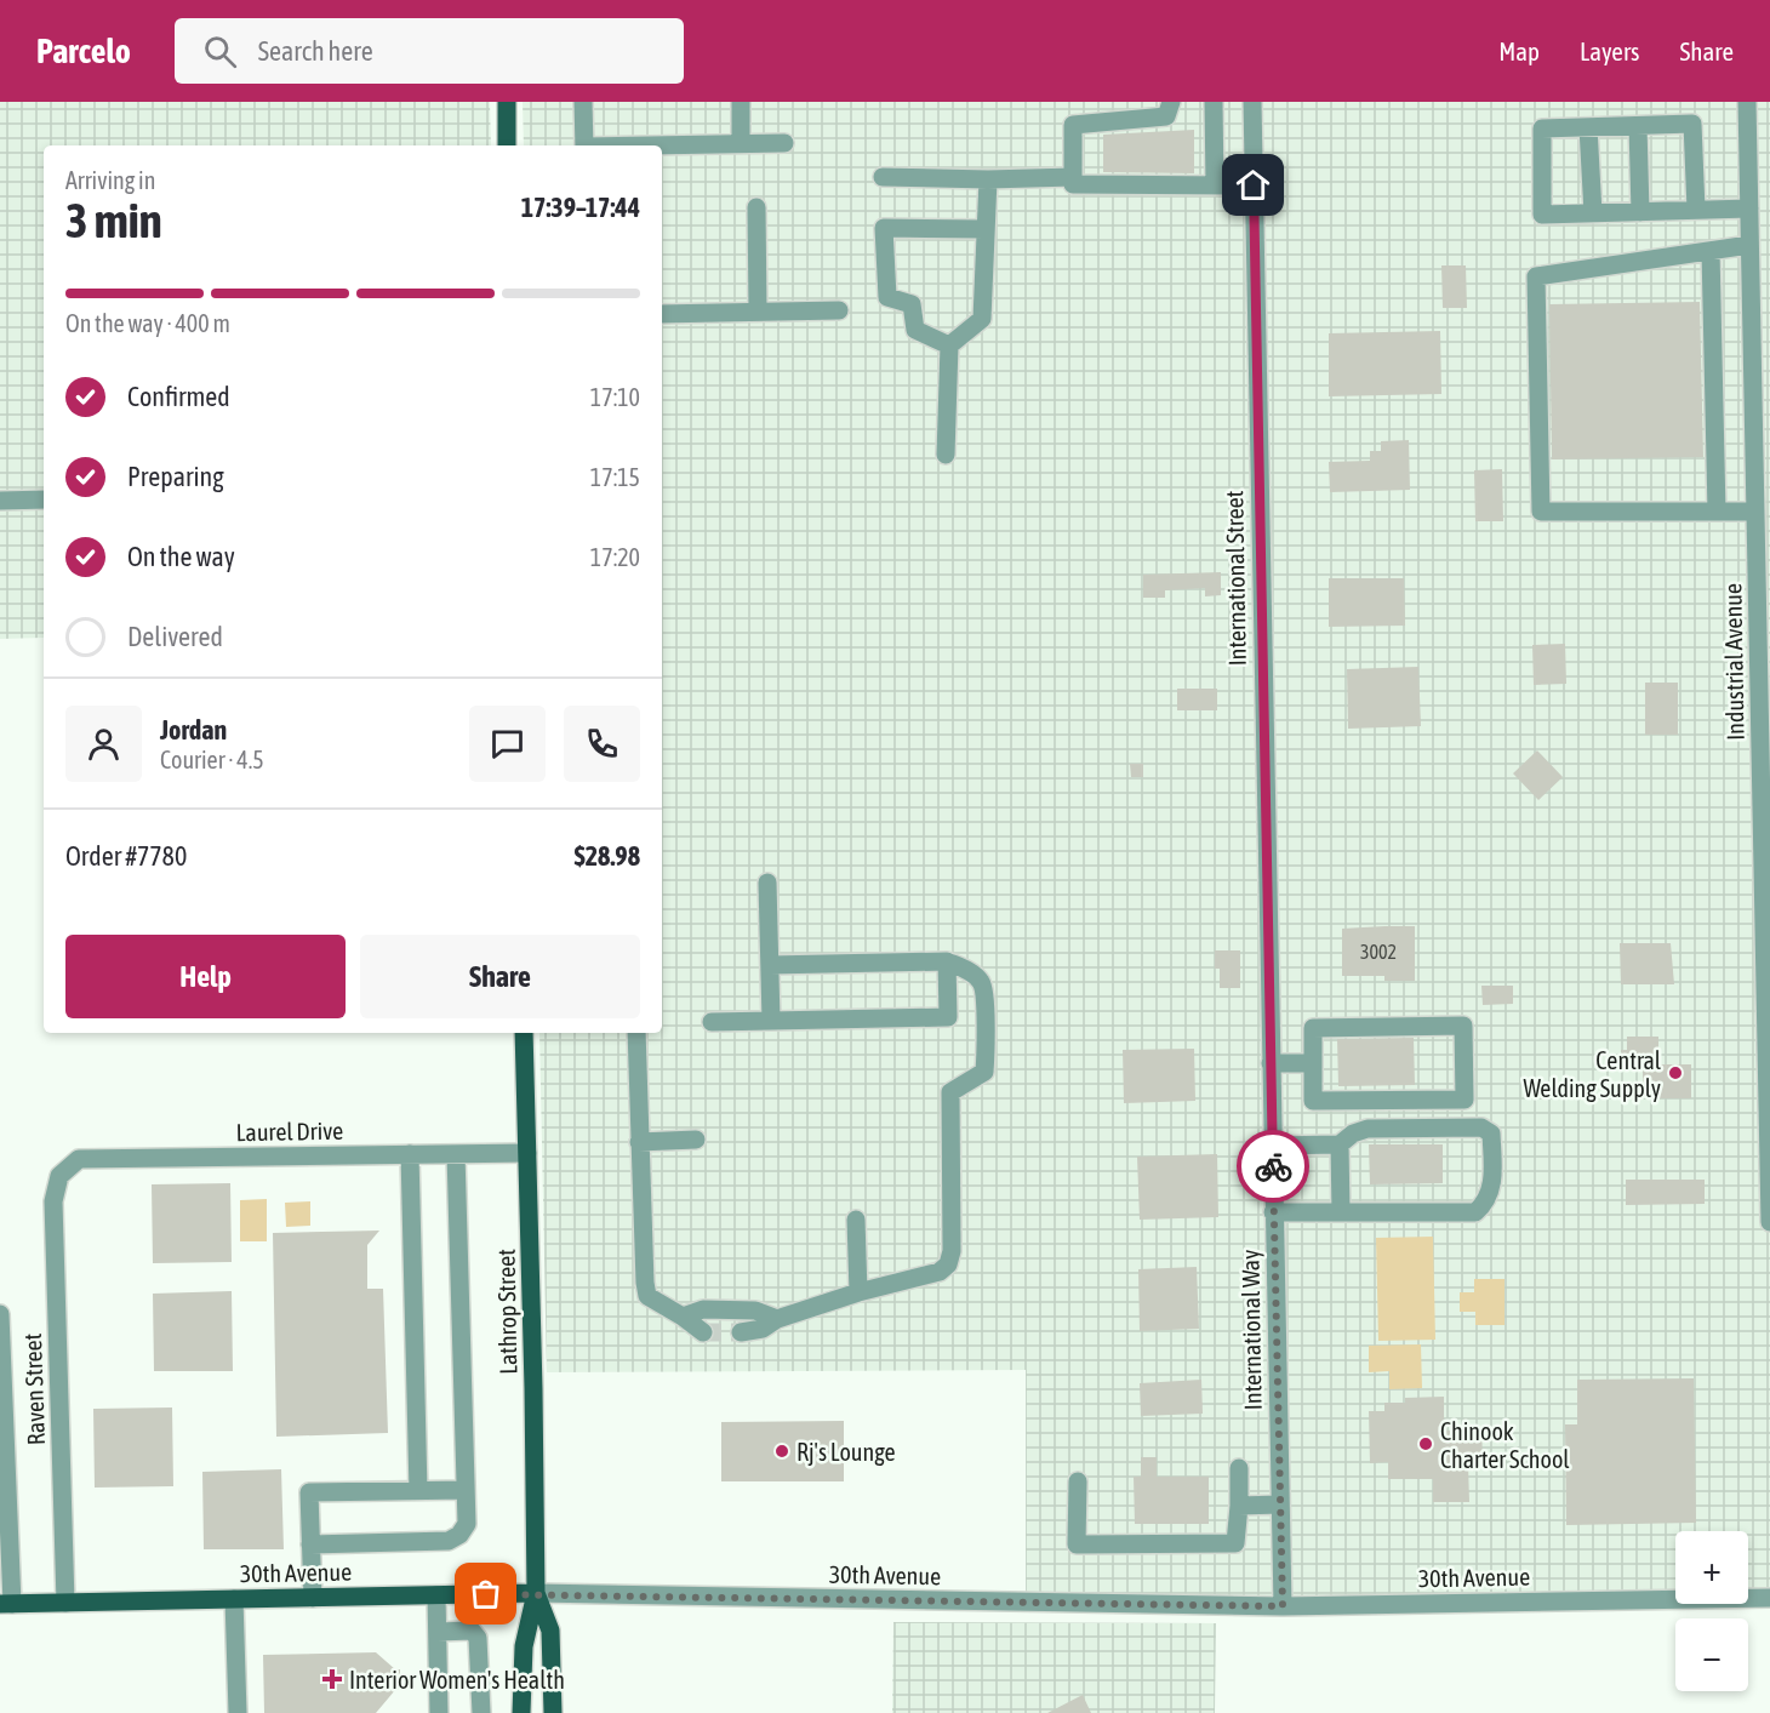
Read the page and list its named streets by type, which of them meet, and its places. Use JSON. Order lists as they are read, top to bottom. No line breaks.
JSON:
{"streets":{"main road":["Lathrop Street","30th Avenue"],"street":["International Street","Industrial Avenue","Laurel Drive","International Way","Raven Street"]},"crossings":[["International Street","International Way"],["Laurel Drive","Lathrop Street"],["Laurel Drive","Raven Street"],["Lathrop Street","30th Avenue"],["International Way","30th Avenue"],["Raven Street","30th Avenue"]],"places":{"other":["Central Welding Supply","Chinook Charter School","Rj's Lounge"],"health":["Interior Women's Health"]},"house_numbers":["3002"],"page":{"header":"Parcelo","search":"Search here","nav":["Map","Layers","Share"],"heading":["3 min","Arriving in","17:39–17:44"],"panel":["Jordan","Courier · 4.5","Order #7780","$28.98"],"bar":"On the way · 400 m","list":[["Confirmed","17:10"],["Preparing","17:15"],["On the way","17:20"],"Delivered"],"buttons":["Help","Share"],"map_buttons":["+","−"]}}
